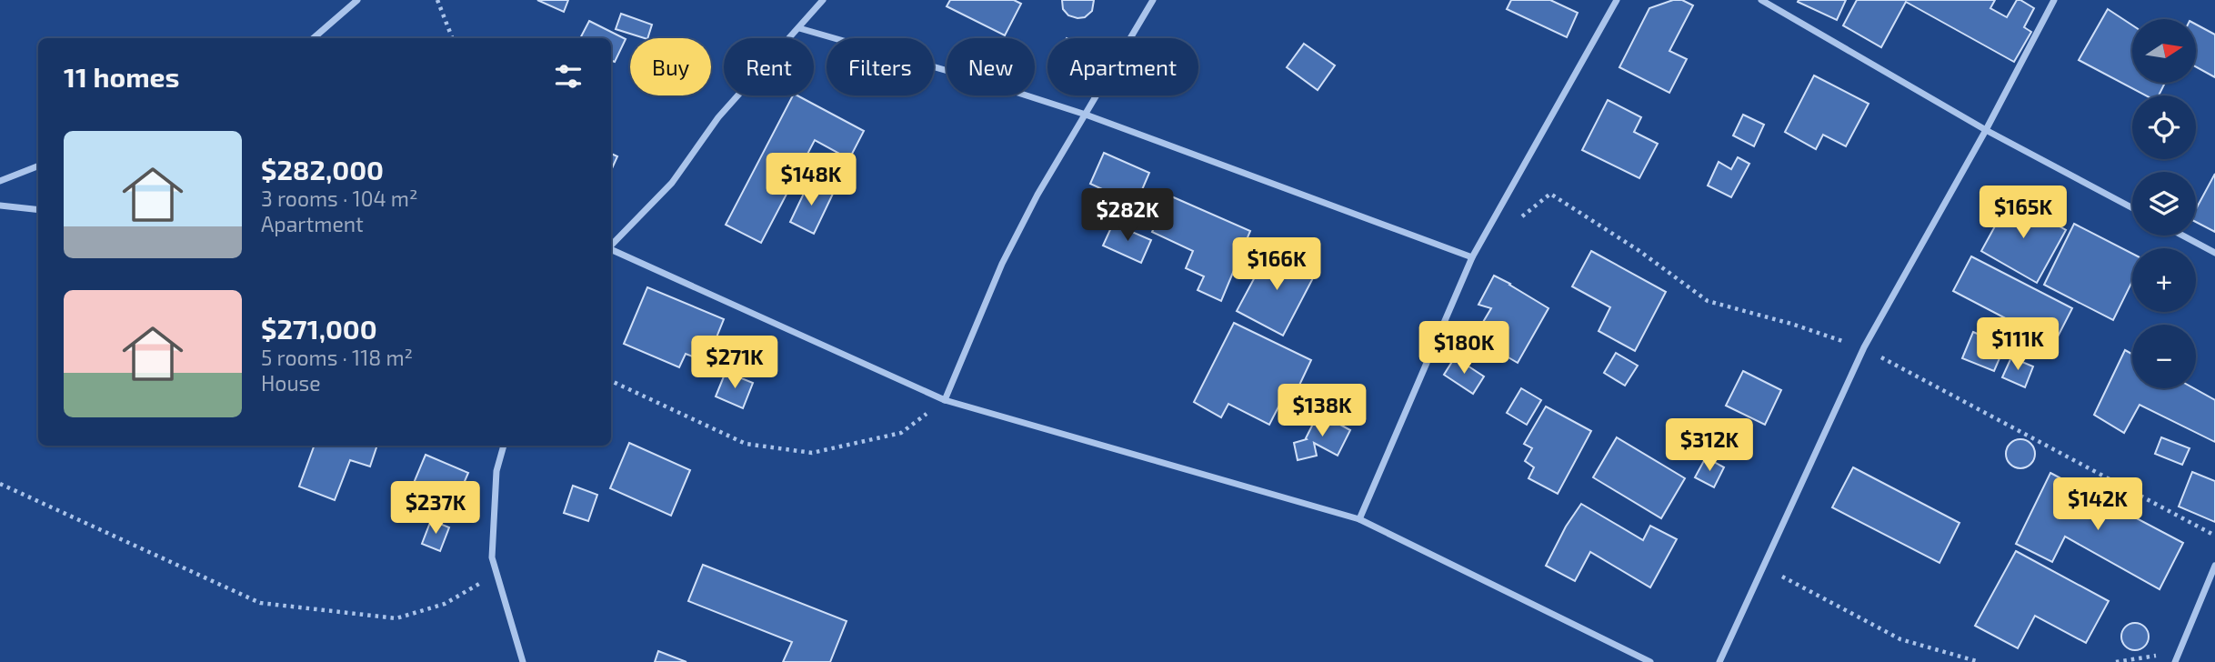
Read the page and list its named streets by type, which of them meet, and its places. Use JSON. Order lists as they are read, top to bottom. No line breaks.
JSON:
{"north":"right","page":{"map_buttons":["+","−"],"chip":["Buy","Rent","Filters","New","Apartment"],"heading":"11 homes","list":[{"name":"$282,000","note":"3 rooms · 104 m² · Apartment"},{"name":"$271,000","note":"5 rooms · 118 m² · House"}],"price":["$148K","$165K","$282K","$166K","$111K","$180K","$271K","$138K","$312K","$142K","$237K"]}}
